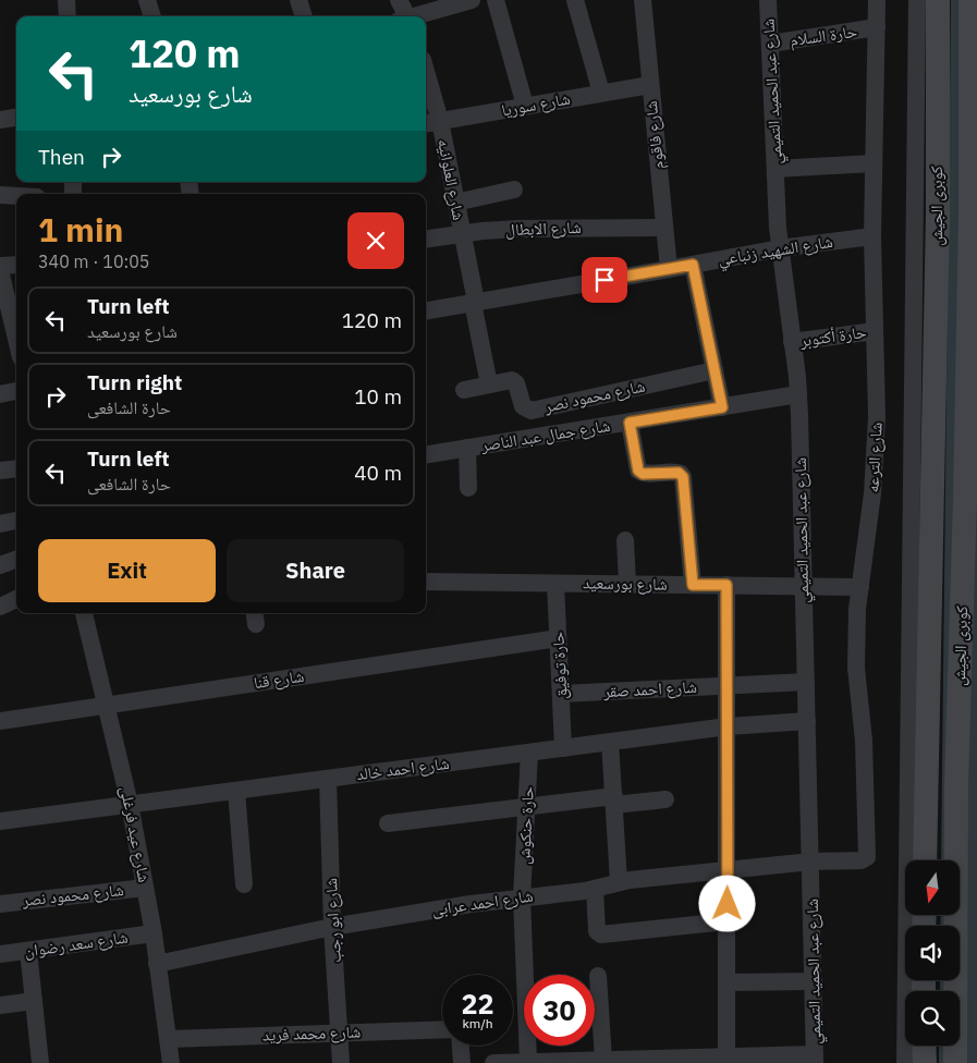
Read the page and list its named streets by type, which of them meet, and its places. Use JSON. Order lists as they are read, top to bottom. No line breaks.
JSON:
{"streets":{"main road":["كوبرى الجيش"],"street":["حارة السلام","شارع عبد الحميد التميمي","شارع سوريا","شارع فاقوم","شارع العلوانيه","شارع الابطال","شارع الشهيد زنباعي","حارة أكتوبر","شارع محمود نصر","شارع جمال عبد الناصر","شارع الترعه","شارع بورسعيد","حارة توفيق","شارع قنا","شارع احمد صقر","شارع احمد خالد","حارة حنكوش","شارع عيد فرغلى","شارع احمد عرابى","شارع ابو رجب","شارع سعد رضوان","شارع محمد فريد"]},"crossings":[["حارة السلام","شارع عبد الحميد التميمي"],["حارة السلام","شارع الترعه"],["شارع عبد الحميد التميمي","شارع الشهيد زنباعي"],["شارع عبد الحميد التميمي","حارة أكتوبر"],["شارع عبد الحميد التميمي","شارع جمال عبد الناصر"],["شارع عبد الحميد التميمي","شارع الترعه"],["شارع عبد الحميد التميمي","شارع بورسعيد"],["شارع عبد الحميد التميمي","شارع احمد صقر"],["شارع عبد الحميد التميمي","شارع احمد خالد"],["شارع عبد الحميد التميمي","شارع احمد عرابى"],["شارع سوريا","شارع فاقوم"],["شارع سوريا","شارع العلوانيه"],["شارع فاقوم","شارع الابطال"],["شارع فاقوم","شارع الشهيد زنباعي"],["شارع العلوانيه","شارع الابطال"],["شارع العلوانيه","شارع الشهيد زنباعي"],["شارع العلوانيه","شارع محمود نصر"],["شارع الشهيد زنباعي","شارع الترعه"],["حارة أكتوبر","شارع الترعه"],["شارع محمود نصر","شارع عيد فرغلى"],["شارع الترعه","شارع بورسعيد"],["شارع الترعه","شارع احمد عرابى"],["شارع بورسعيد","حارة توفيق"],["حارة توفيق","شارع قنا"],["حارة توفيق","شارع احمد صقر"],["حارة توفيق","شارع احمد خالد"],["شارع قنا","شارع عيد فرغلى"],["شارع احمد خالد","حارة حنكوش"],["شارع احمد خالد","شارع عيد فرغلى"],["شارع احمد خالد","شارع ابو رجب"],["حارة حنكوش","شارع احمد عرابى"],["شارع عيد فرغلى","شارع احمد عرابى"],["شارع عيد فرغلى","شارع سعد رضوان"],["شارع عيد فرغلى","شارع محمد فريد"],["شارع احمد عرابى","شارع ابو رجب"],["شارع ابو رجب","شارع محمد فريد"]],"north":"bottom","page":{"turn":["120 m","شارع بورسعيد"],"then":"Then","heading":["1 min","340 m · 10:05"],"list":[{"name":"Turn left","note":"شارع بورسعيد","value":"120 m"},{"name":"Turn right","note":"حارة الشافعى","value":"10 m"},{"name":"Turn left","note":"حارة الشافعى","value":"40 m"}],"buttons":["Exit","Share"],"speed":"22 km/h","limit":"30"}}
